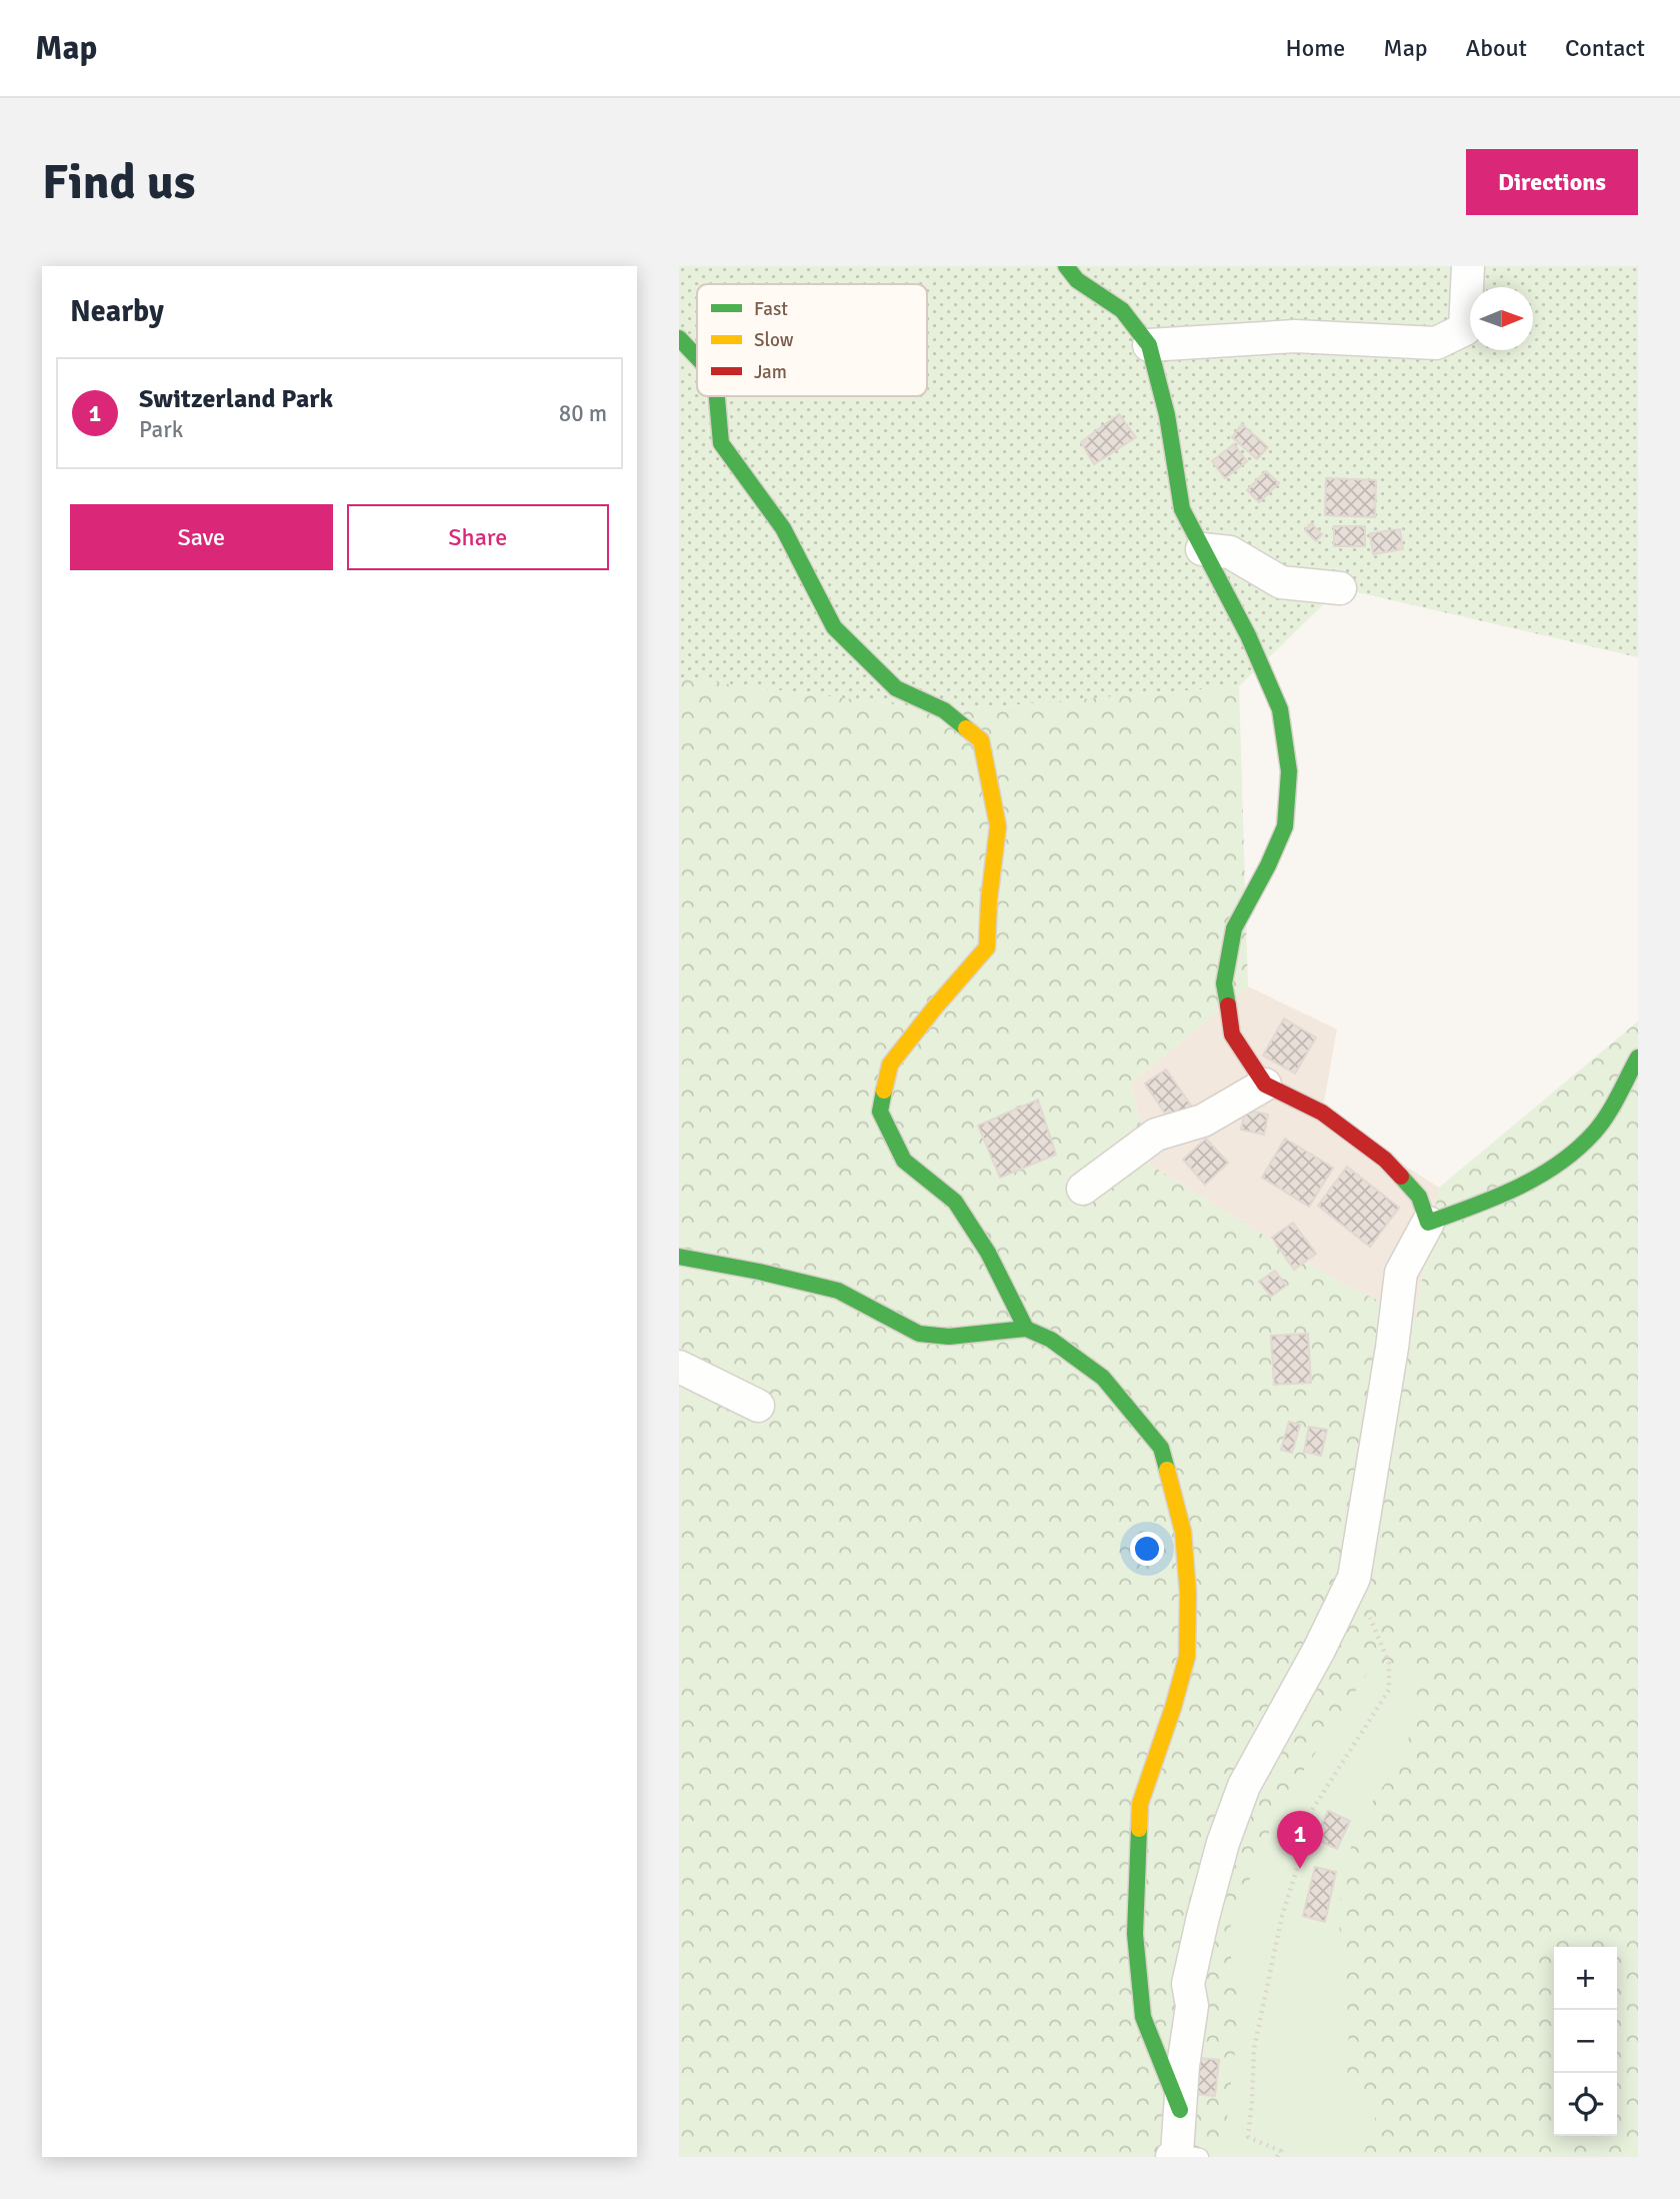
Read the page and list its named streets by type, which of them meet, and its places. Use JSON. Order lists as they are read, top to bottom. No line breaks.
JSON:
{"legend":["Fast","Slow","Jam"],"north":"right","page":{"header":"Map","nav":["Home","Map","About","Contact"],"buttons":["Directions",["Save","Share"]],"title":"Find us","heading":"Nearby","list":[{"mark":"1","name":"Switzerland Park","note":"Park","value":"80 m"}],"pins":"1","map_buttons":["+","−"]}}
